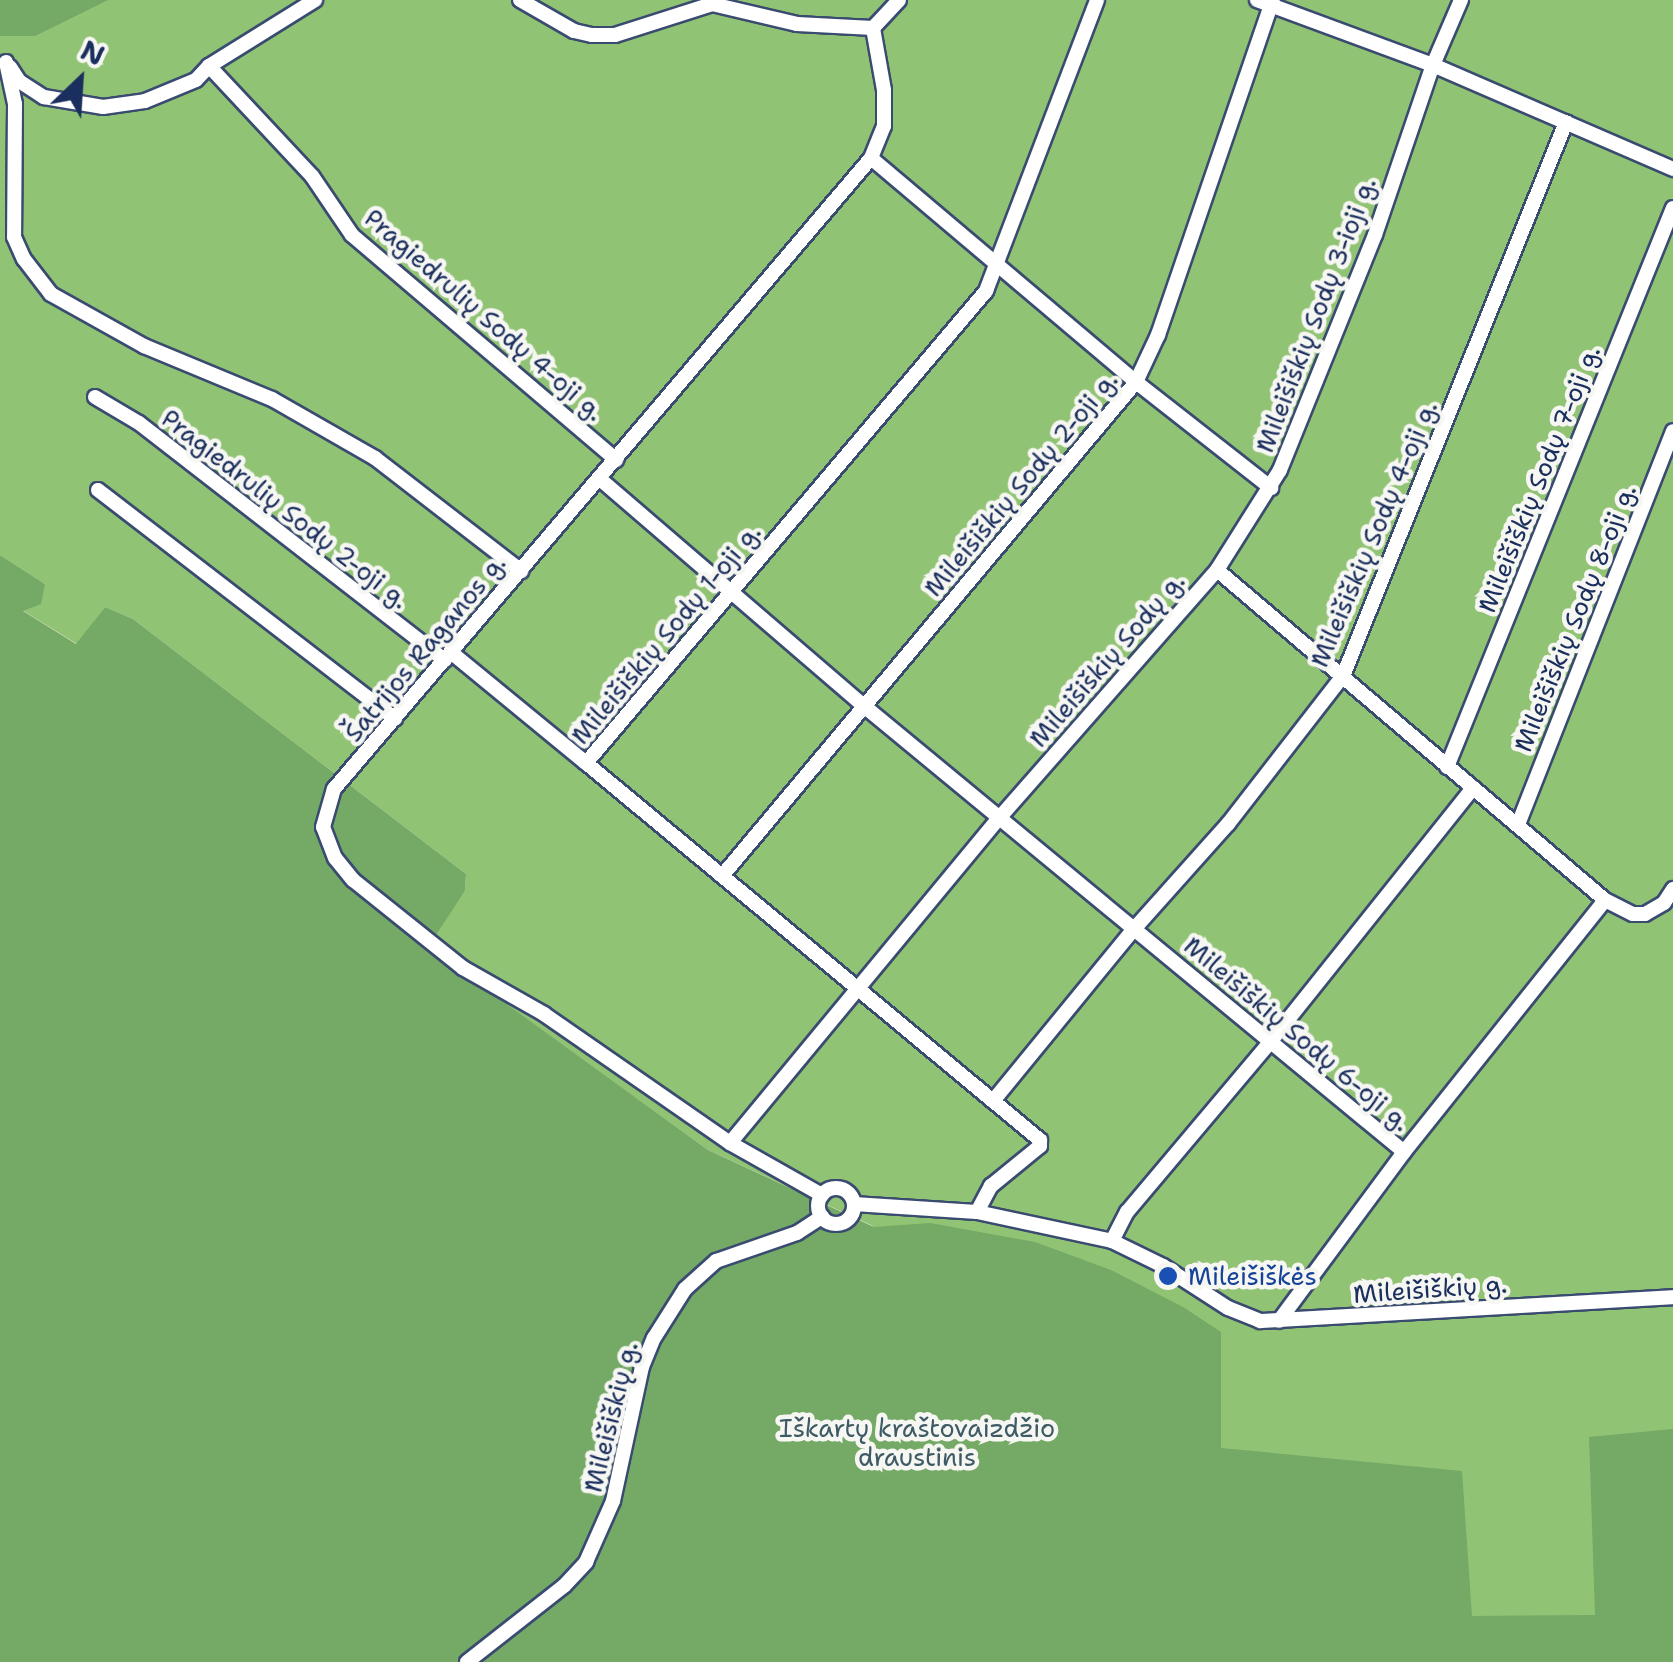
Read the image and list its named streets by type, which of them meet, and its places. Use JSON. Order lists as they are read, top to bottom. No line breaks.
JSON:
{"streets":{"street":["Pragiedrulių Sodų 4-oji g.","Mileišiškių Sodų 3-ioji g.","Mileišiškių Sodų 7-oji g.","Mileišiškių Sodų 2-oji g.","Pragiedrulių Sodų 2-oji g.","Mileišiškių Sodų 4-oji g.","Mileišiškių Sodų 8-oji g.","Mileišiškių Sodų 1-oji g.","Šatrijos Raganos g.","Mileišiškių Sodų g.","Mileišiškių Sodų 6-oji g.","Mileišiškių g."]},"crossings":[["Pragiedrulių Sodų 4-oji g.","Šatrijos Raganos g."],["Mileišiškių Sodų 3-ioji g.","Mileišiškių Sodų g."],["Mileišiškių Sodų 7-oji g.","Mileišiškių Sodų g."],["Mileišiškių Sodų 2-oji g.","Mileišiškių Sodų 1-oji g."],["Mileišiškių Sodų 2-oji g.","Mileišiškių Sodų 6-oji g."],["Pragiedrulių Sodų 2-oji g.","Mileišiškių Sodų 1-oji g."],["Pragiedrulių Sodų 2-oji g.","Šatrijos Raganos g."],["Mileišiškių Sodų 4-oji g.","Mileišiškių Sodų 1-oji g."],["Mileišiškių Sodų 4-oji g.","Mileišiškių Sodų g."],["Mileišiškių Sodų 4-oji g.","Mileišiškių Sodų 6-oji g."],["Mileišiškių Sodų 8-oji g.","Mileišiškių Sodų g."],["Mileišiškių Sodų 1-oji g.","Mileišiškių Sodų g."],["Mileišiškių Sodų 1-oji g.","Mileišiškių Sodų 6-oji g."],["Mileišiškių Sodų 1-oji g.","Mileišiškių g."],["Šatrijos Raganos g.","Mileišiškių Sodų g."],["Šatrijos Raganos g.","Mileišiškių Sodų 6-oji g."],["Šatrijos Raganos g.","Mileišiškių g."],["Mileišiškių Sodų g.","Mileišiškių Sodų 6-oji g."],["Mileišiškių Sodų 6-oji g.","Mileišiškių g."]],"parks":["Iškartų kraštovaizdžio draustinis"],"places":["Mileišiškės"],"north":"top right"}
